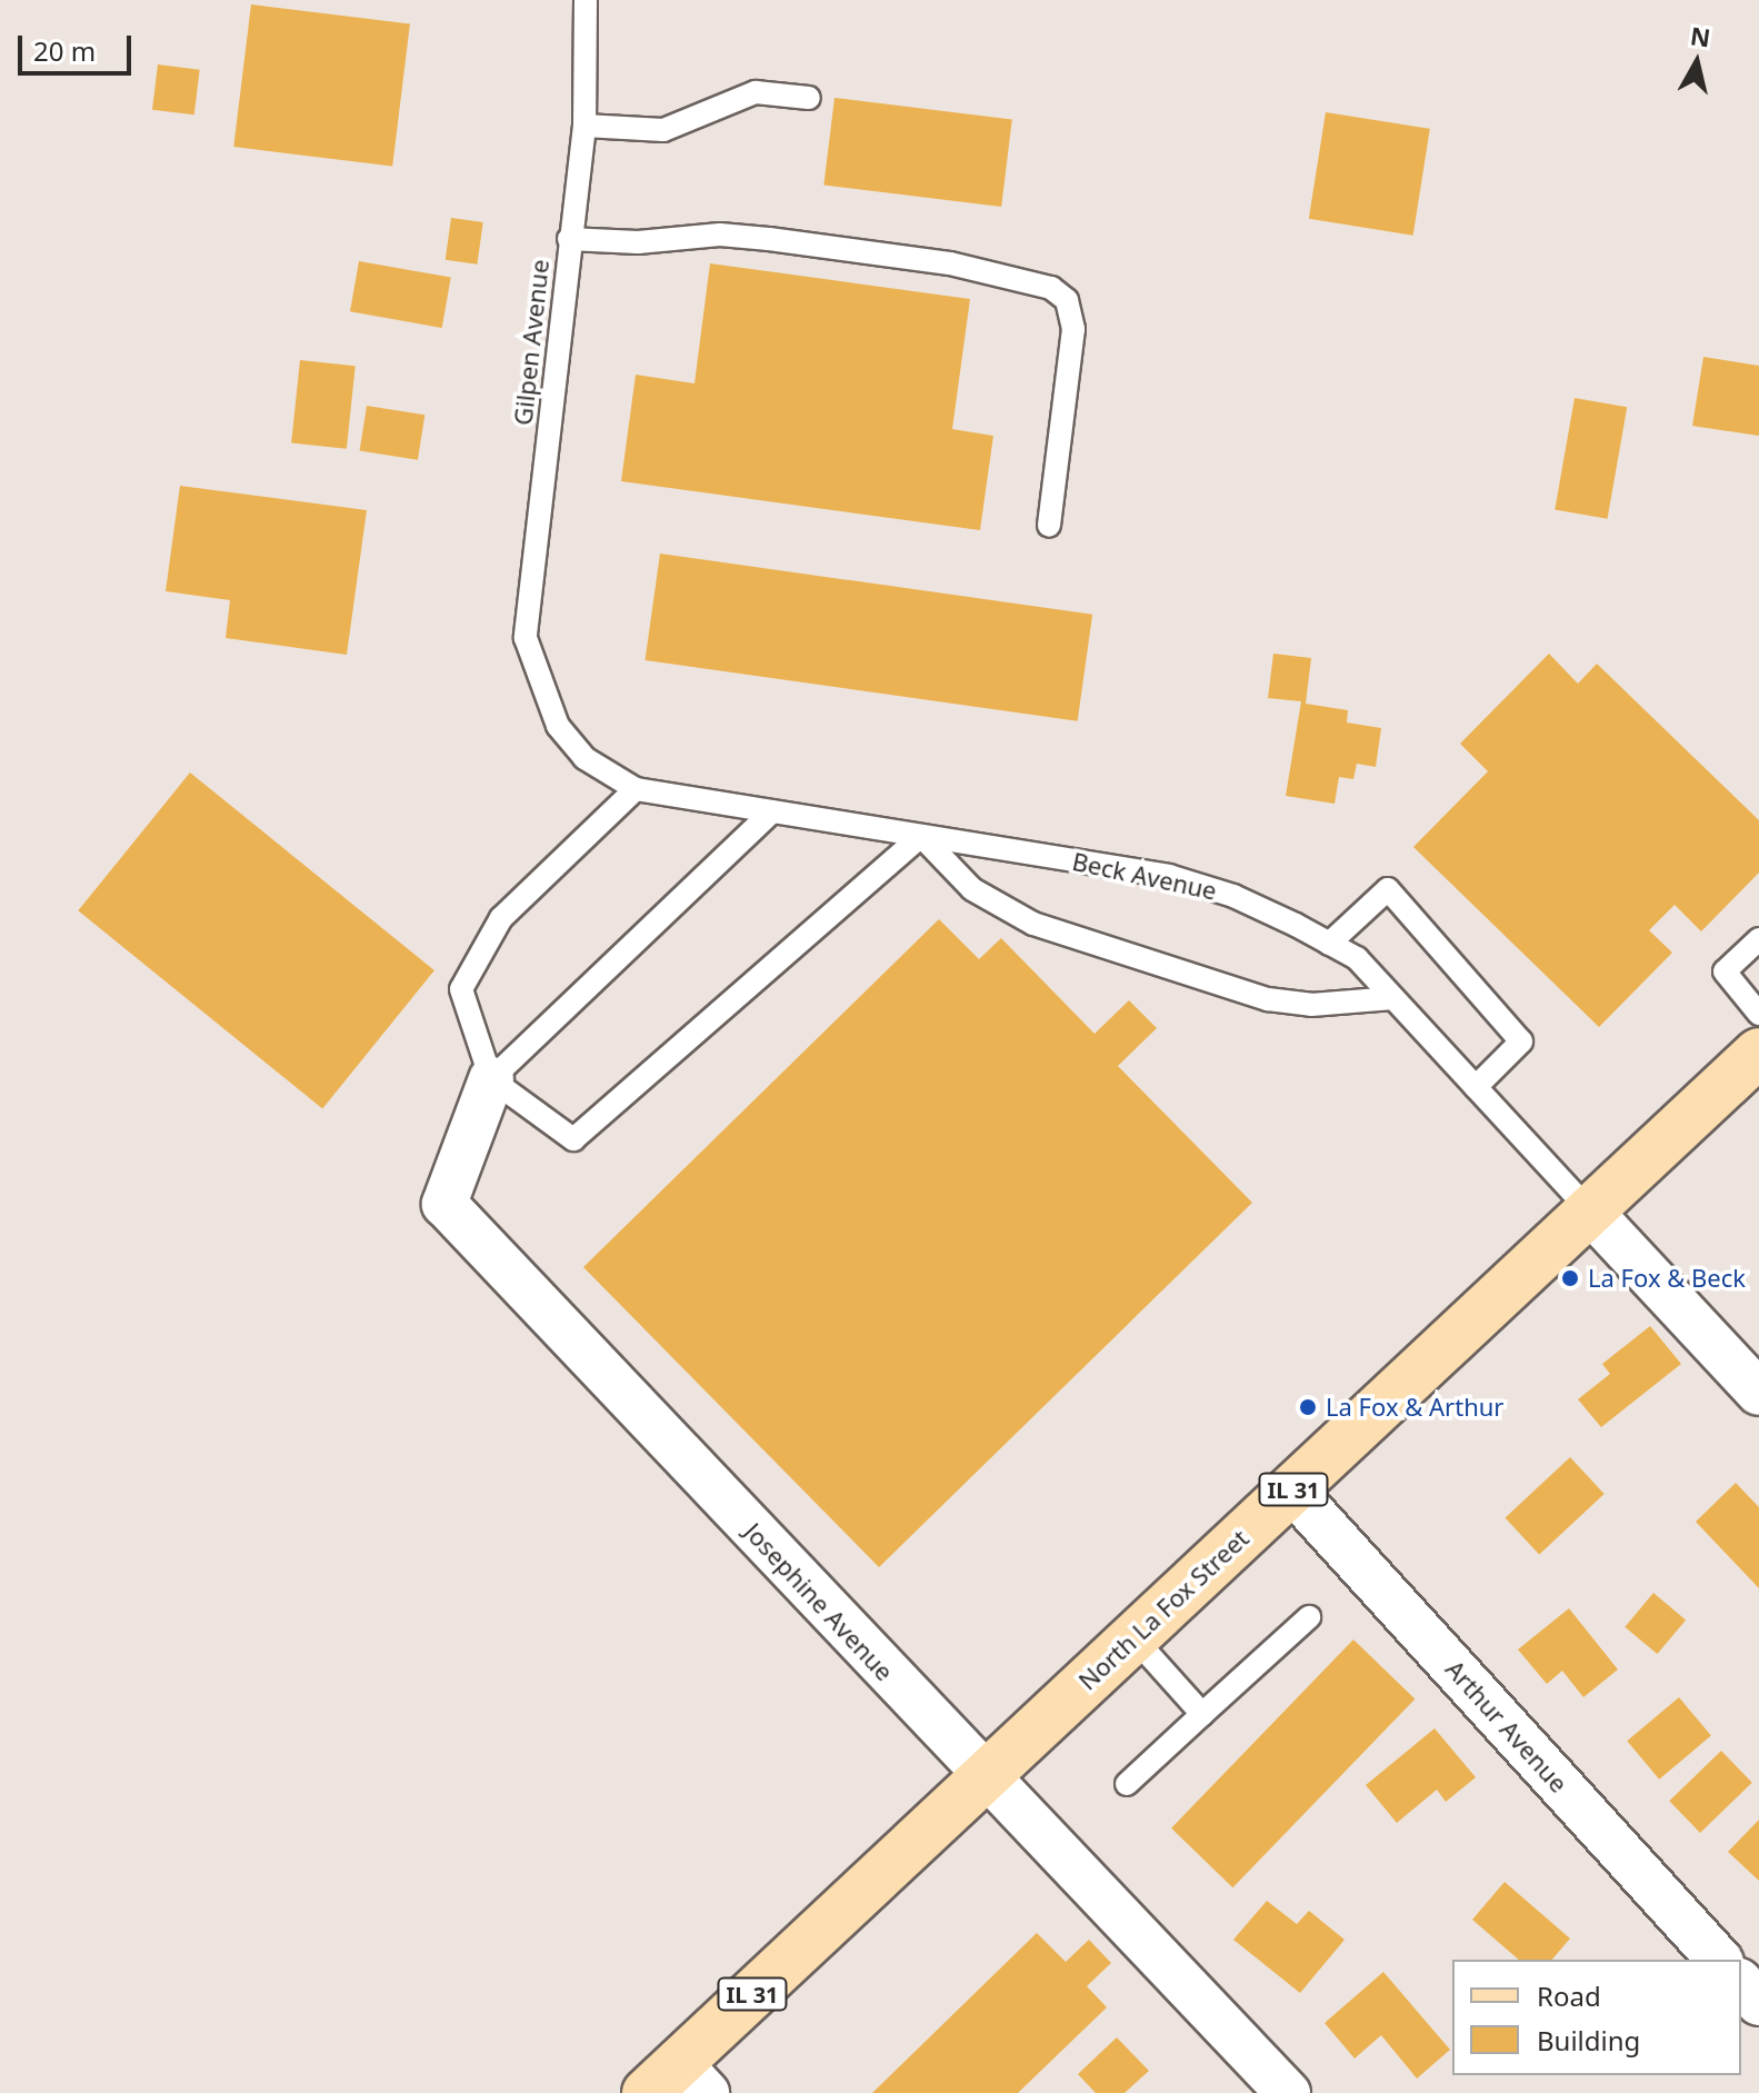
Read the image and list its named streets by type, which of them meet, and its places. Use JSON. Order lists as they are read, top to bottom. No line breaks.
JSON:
{"streets":{"main road":["IL 31","North La Fox Street"],"street":["Beck Avenue","Josephine Avenue","Arthur Avenue"],"lane":["Gilpen Avenue"]},"crossings":[["Gilpen Avenue","Beck Avenue"],["Beck Avenue","North La Fox Street"],["Josephine Avenue","North La Fox Street"],["North La Fox Street","Arthur Avenue"]],"places":["La Fox & Beck","La Fox & Arthur"],"legend":["Road","Building"],"scale_bar":"20 m","north":"top"}
